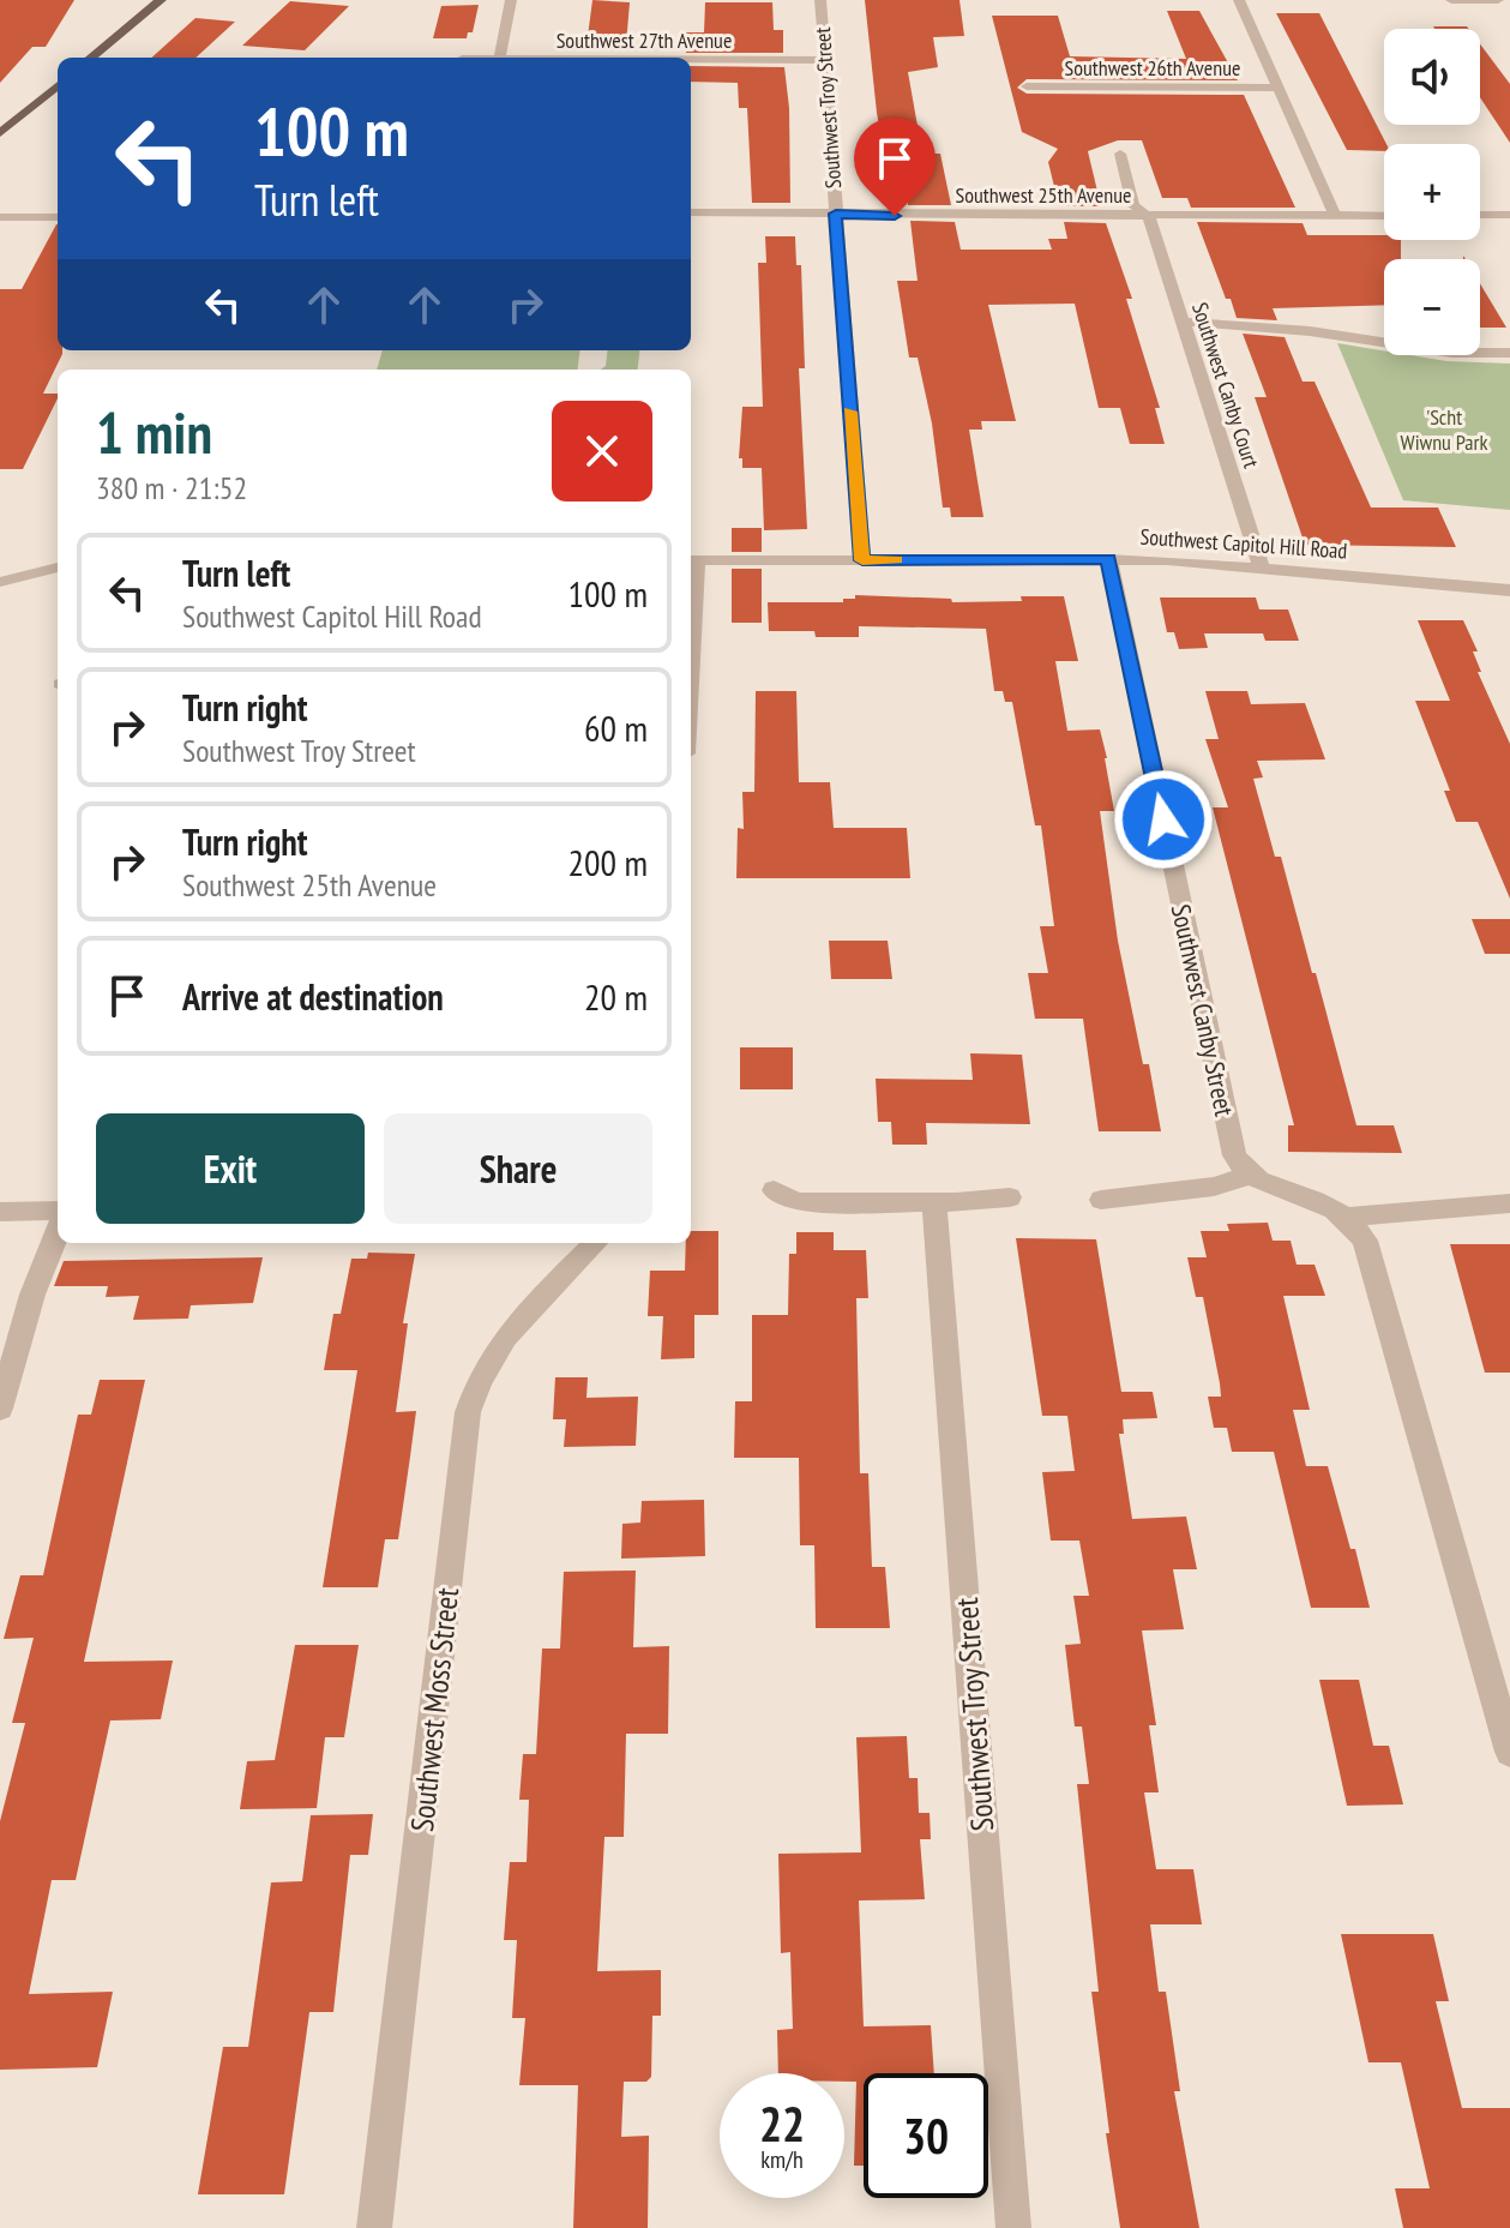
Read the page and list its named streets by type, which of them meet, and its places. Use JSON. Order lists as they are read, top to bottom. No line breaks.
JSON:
{"streets":{"street":["Southwest 27th Avenue","Southwest 26th Avenue","Southwest Troy Street","Southwest 25th Avenue","Southwest Canby Court","Southwest Capitol Hill Road","Southwest Canby Street","Southwest Moss Street"]},"crossings":[["Southwest 27th Avenue","Southwest Troy Street"],["Southwest Troy Street","Southwest 25th Avenue"],["Southwest Troy Street","Southwest Capitol Hill Road"],["Southwest 25th Avenue","Southwest Canby Court"],["Southwest Canby Court","Southwest Capitol Hill Road"],["Southwest Capitol Hill Road","Southwest Canby Street"]],"parks":["'Scht Wiwnu Park"],"page":{"map_buttons":["+","−"],"turn":["100 m","Turn left"],"heading":["1 min","380 m · 21:52"],"list":[{"name":"Turn left","note":"Southwest Capitol Hill Road","value":"100 m"},{"name":"Turn right","note":"Southwest Troy Street","value":"60 m"},{"name":"Turn right","note":"Southwest 25th Avenue","value":"200 m"},{"name":"Arrive at destination","value":"20 m"}],"buttons":["Exit","Share"],"speed":"22 km/h","limit":"30"}}
